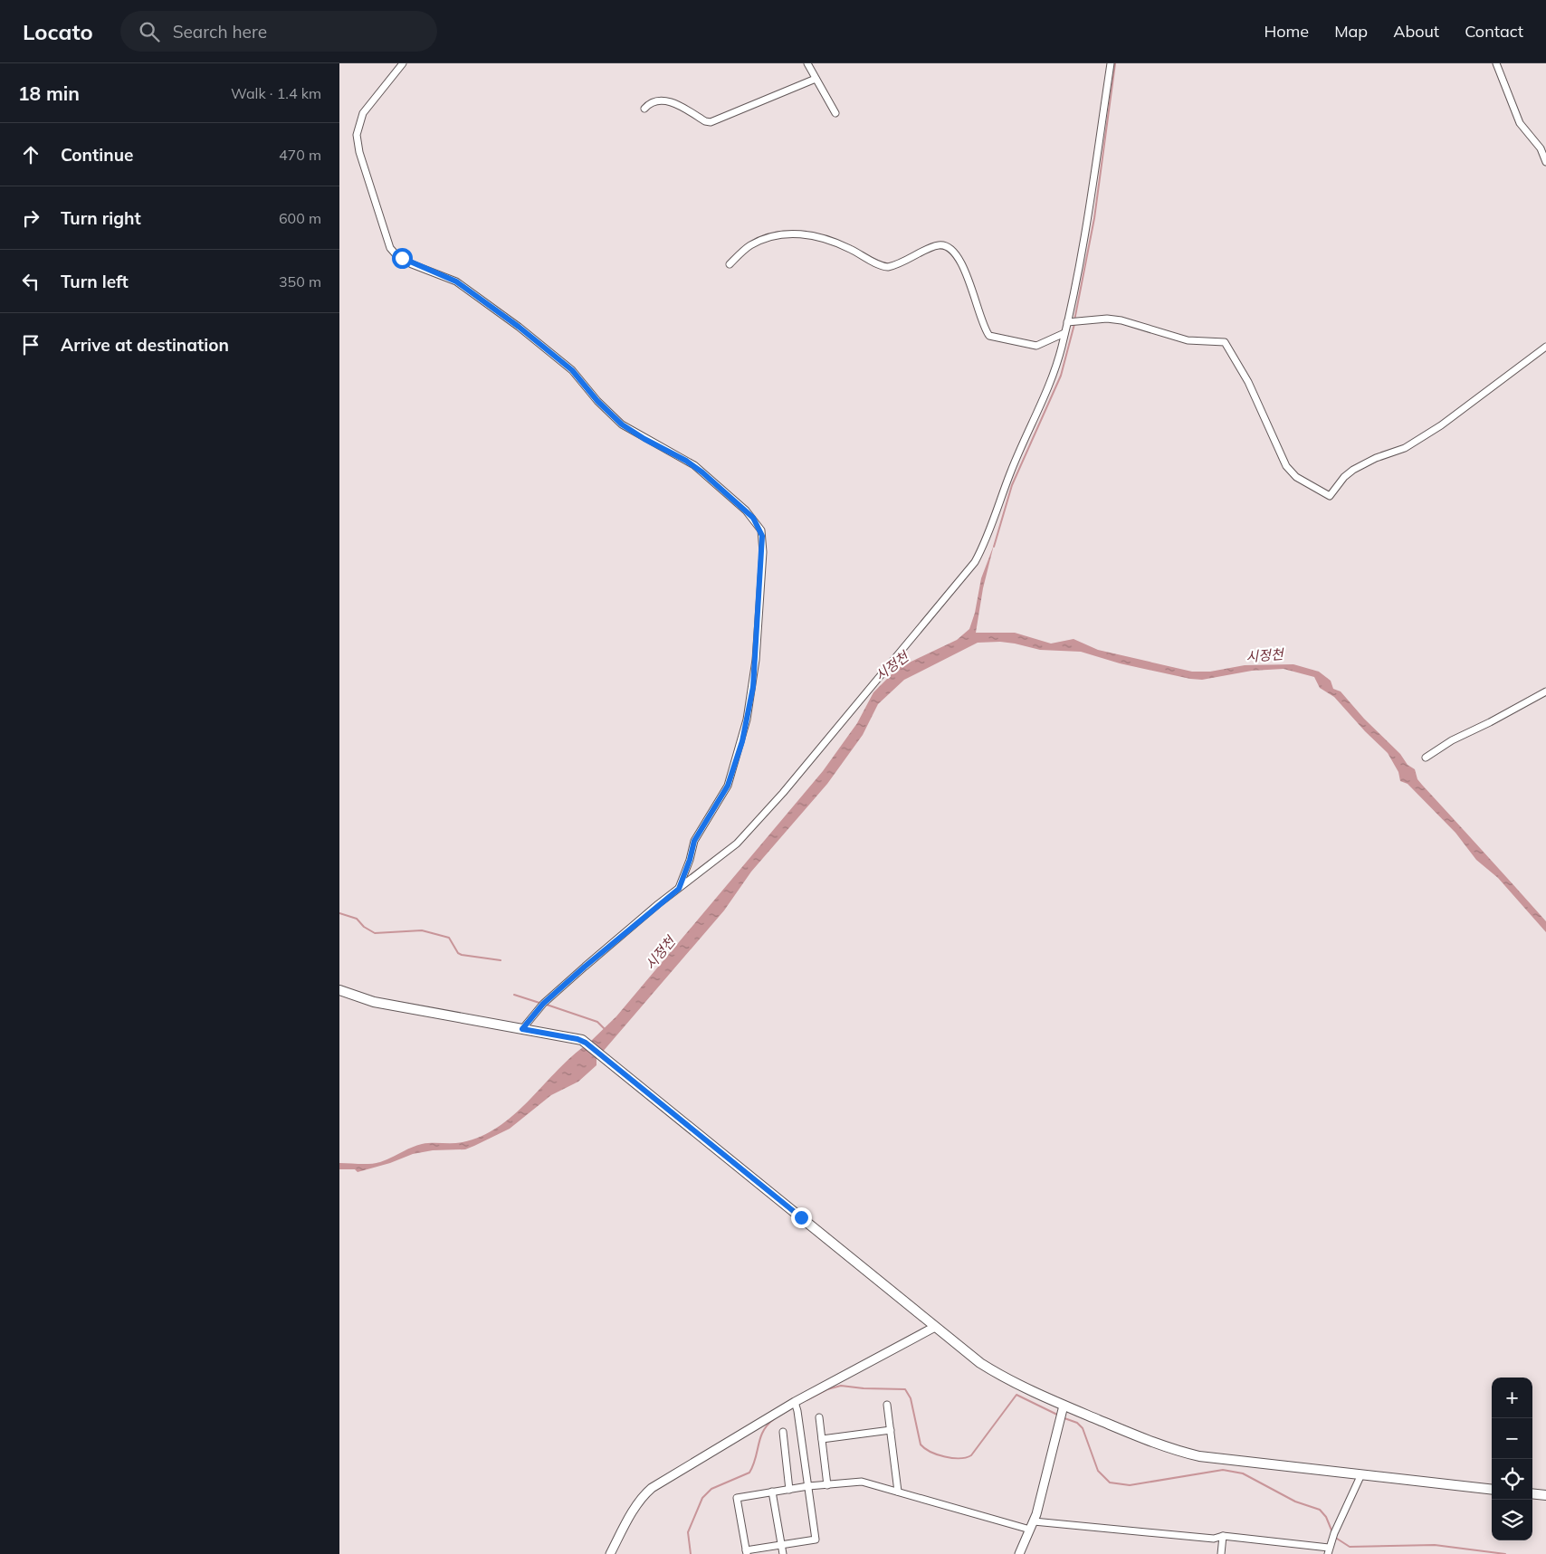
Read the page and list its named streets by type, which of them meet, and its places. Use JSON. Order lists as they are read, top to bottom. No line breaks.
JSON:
{"water":["시정천"],"page":{"header":"Locato","search":"Search here","nav":["Home","Map","About","Contact"],"heading":["18 min","Walk · 1.4 km"],"list":[["Continue","470 m"],["Turn right","600 m"],["Turn left","350 m"],"Arrive at destination"],"map_buttons":["+","−"]}}
